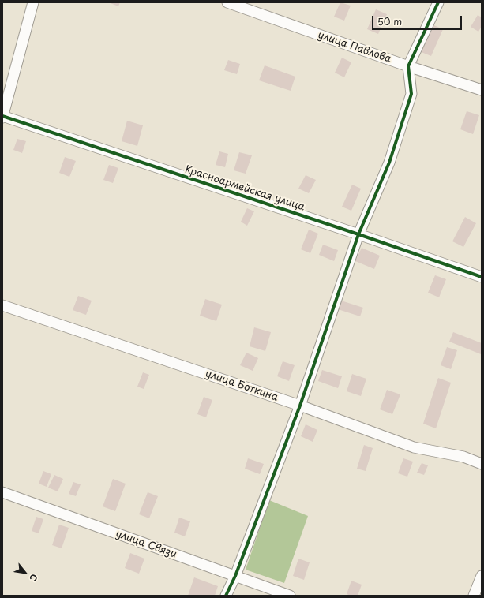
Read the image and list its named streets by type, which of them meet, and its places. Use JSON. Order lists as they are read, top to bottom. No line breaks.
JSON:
{"streets":{"street":["улица Павлова","Красноармейская улица","улица Боткина","улица Связи"]},"scale_bar":"50 m","north":"bottom right"}
